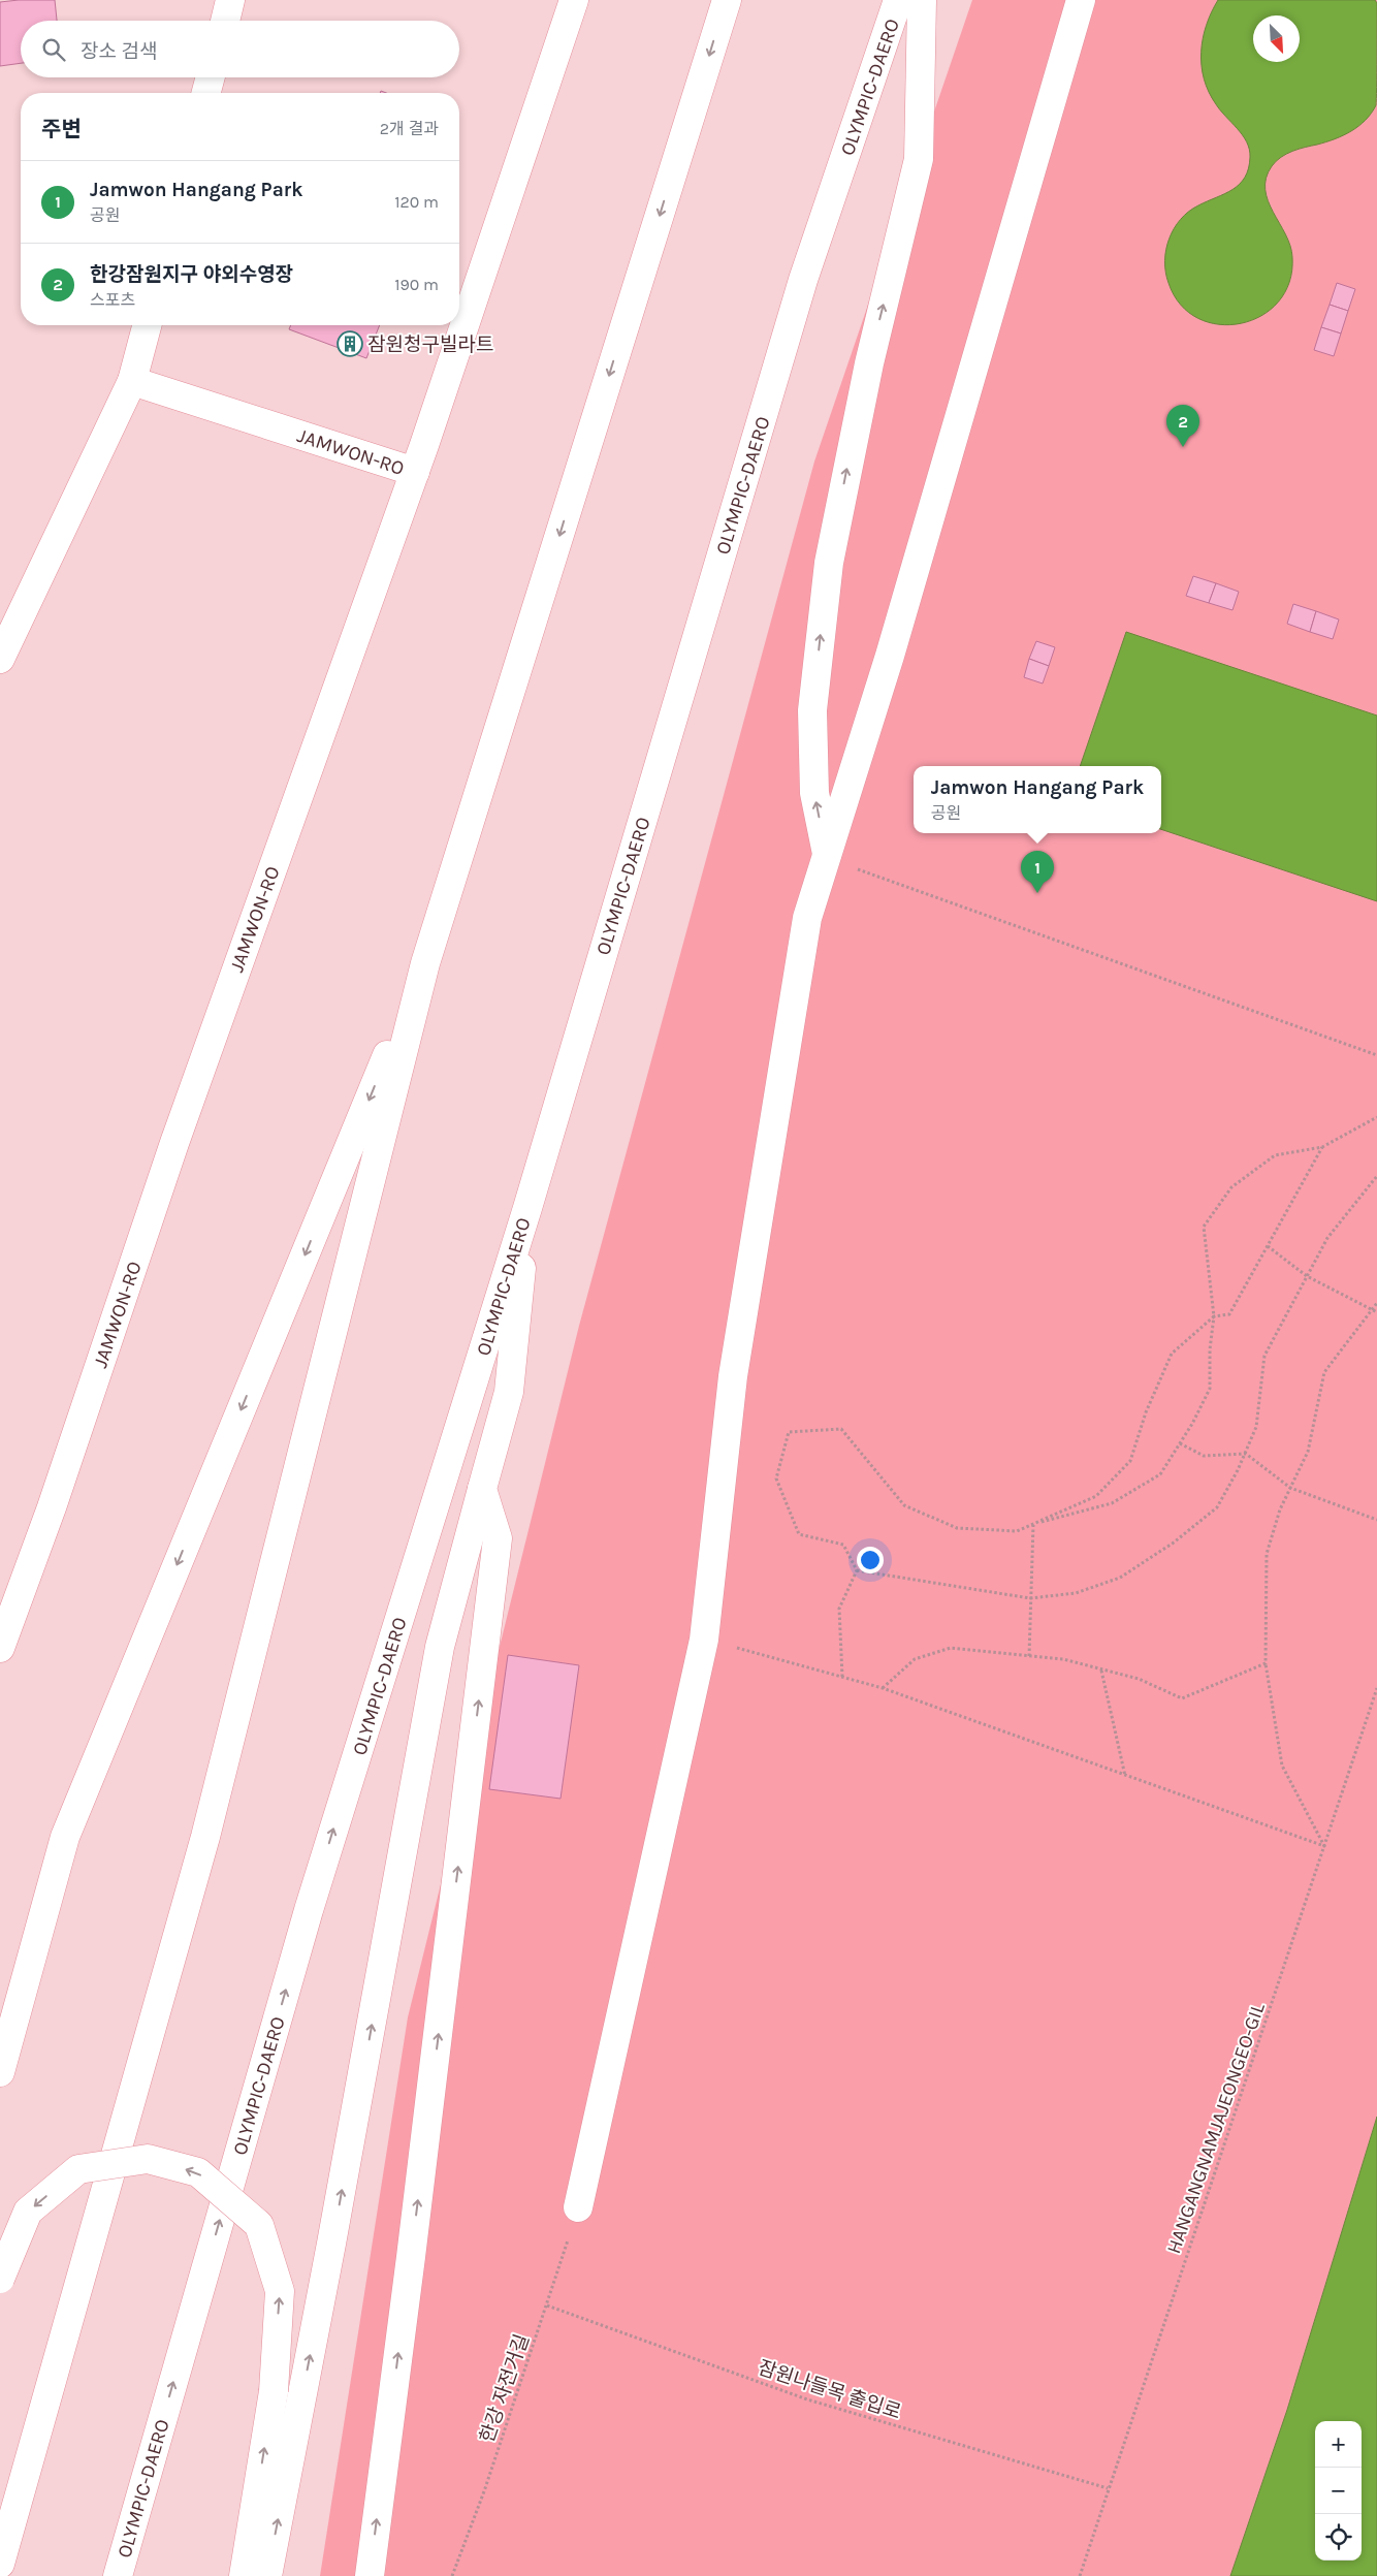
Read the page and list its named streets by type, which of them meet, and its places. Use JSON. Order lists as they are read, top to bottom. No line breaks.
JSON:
{"streets":{"main road":["OLYMPIC-DAERO","JAMWON-RO"],"path":["HANGANGNAMJAJEONGEO-GIL","한강 자전거길","잠원나들목 출입로"]},"crossings":[["HANGANGNAMJAJEONGEO-GIL","잠원나들목 출입로"],["한강 자전거길","잠원나들목 출입로"]],"places":{"building":["잠원청구빌라트"]},"north":"bottom right","page":{"search":"장소 검색","heading":["주변","2개 결과"],"list":[{"mark":"1","name":"Jamwon Hangang Park","note":"공원","value":"120 m"},{"mark":"2","name":"한강잠원지구 야외수영장","note":"스포츠","value":"190 m"}],"pins":["2","1"],"popup":["Jamwon Hangang Park","공원"],"map_buttons":["+","−"]}}
